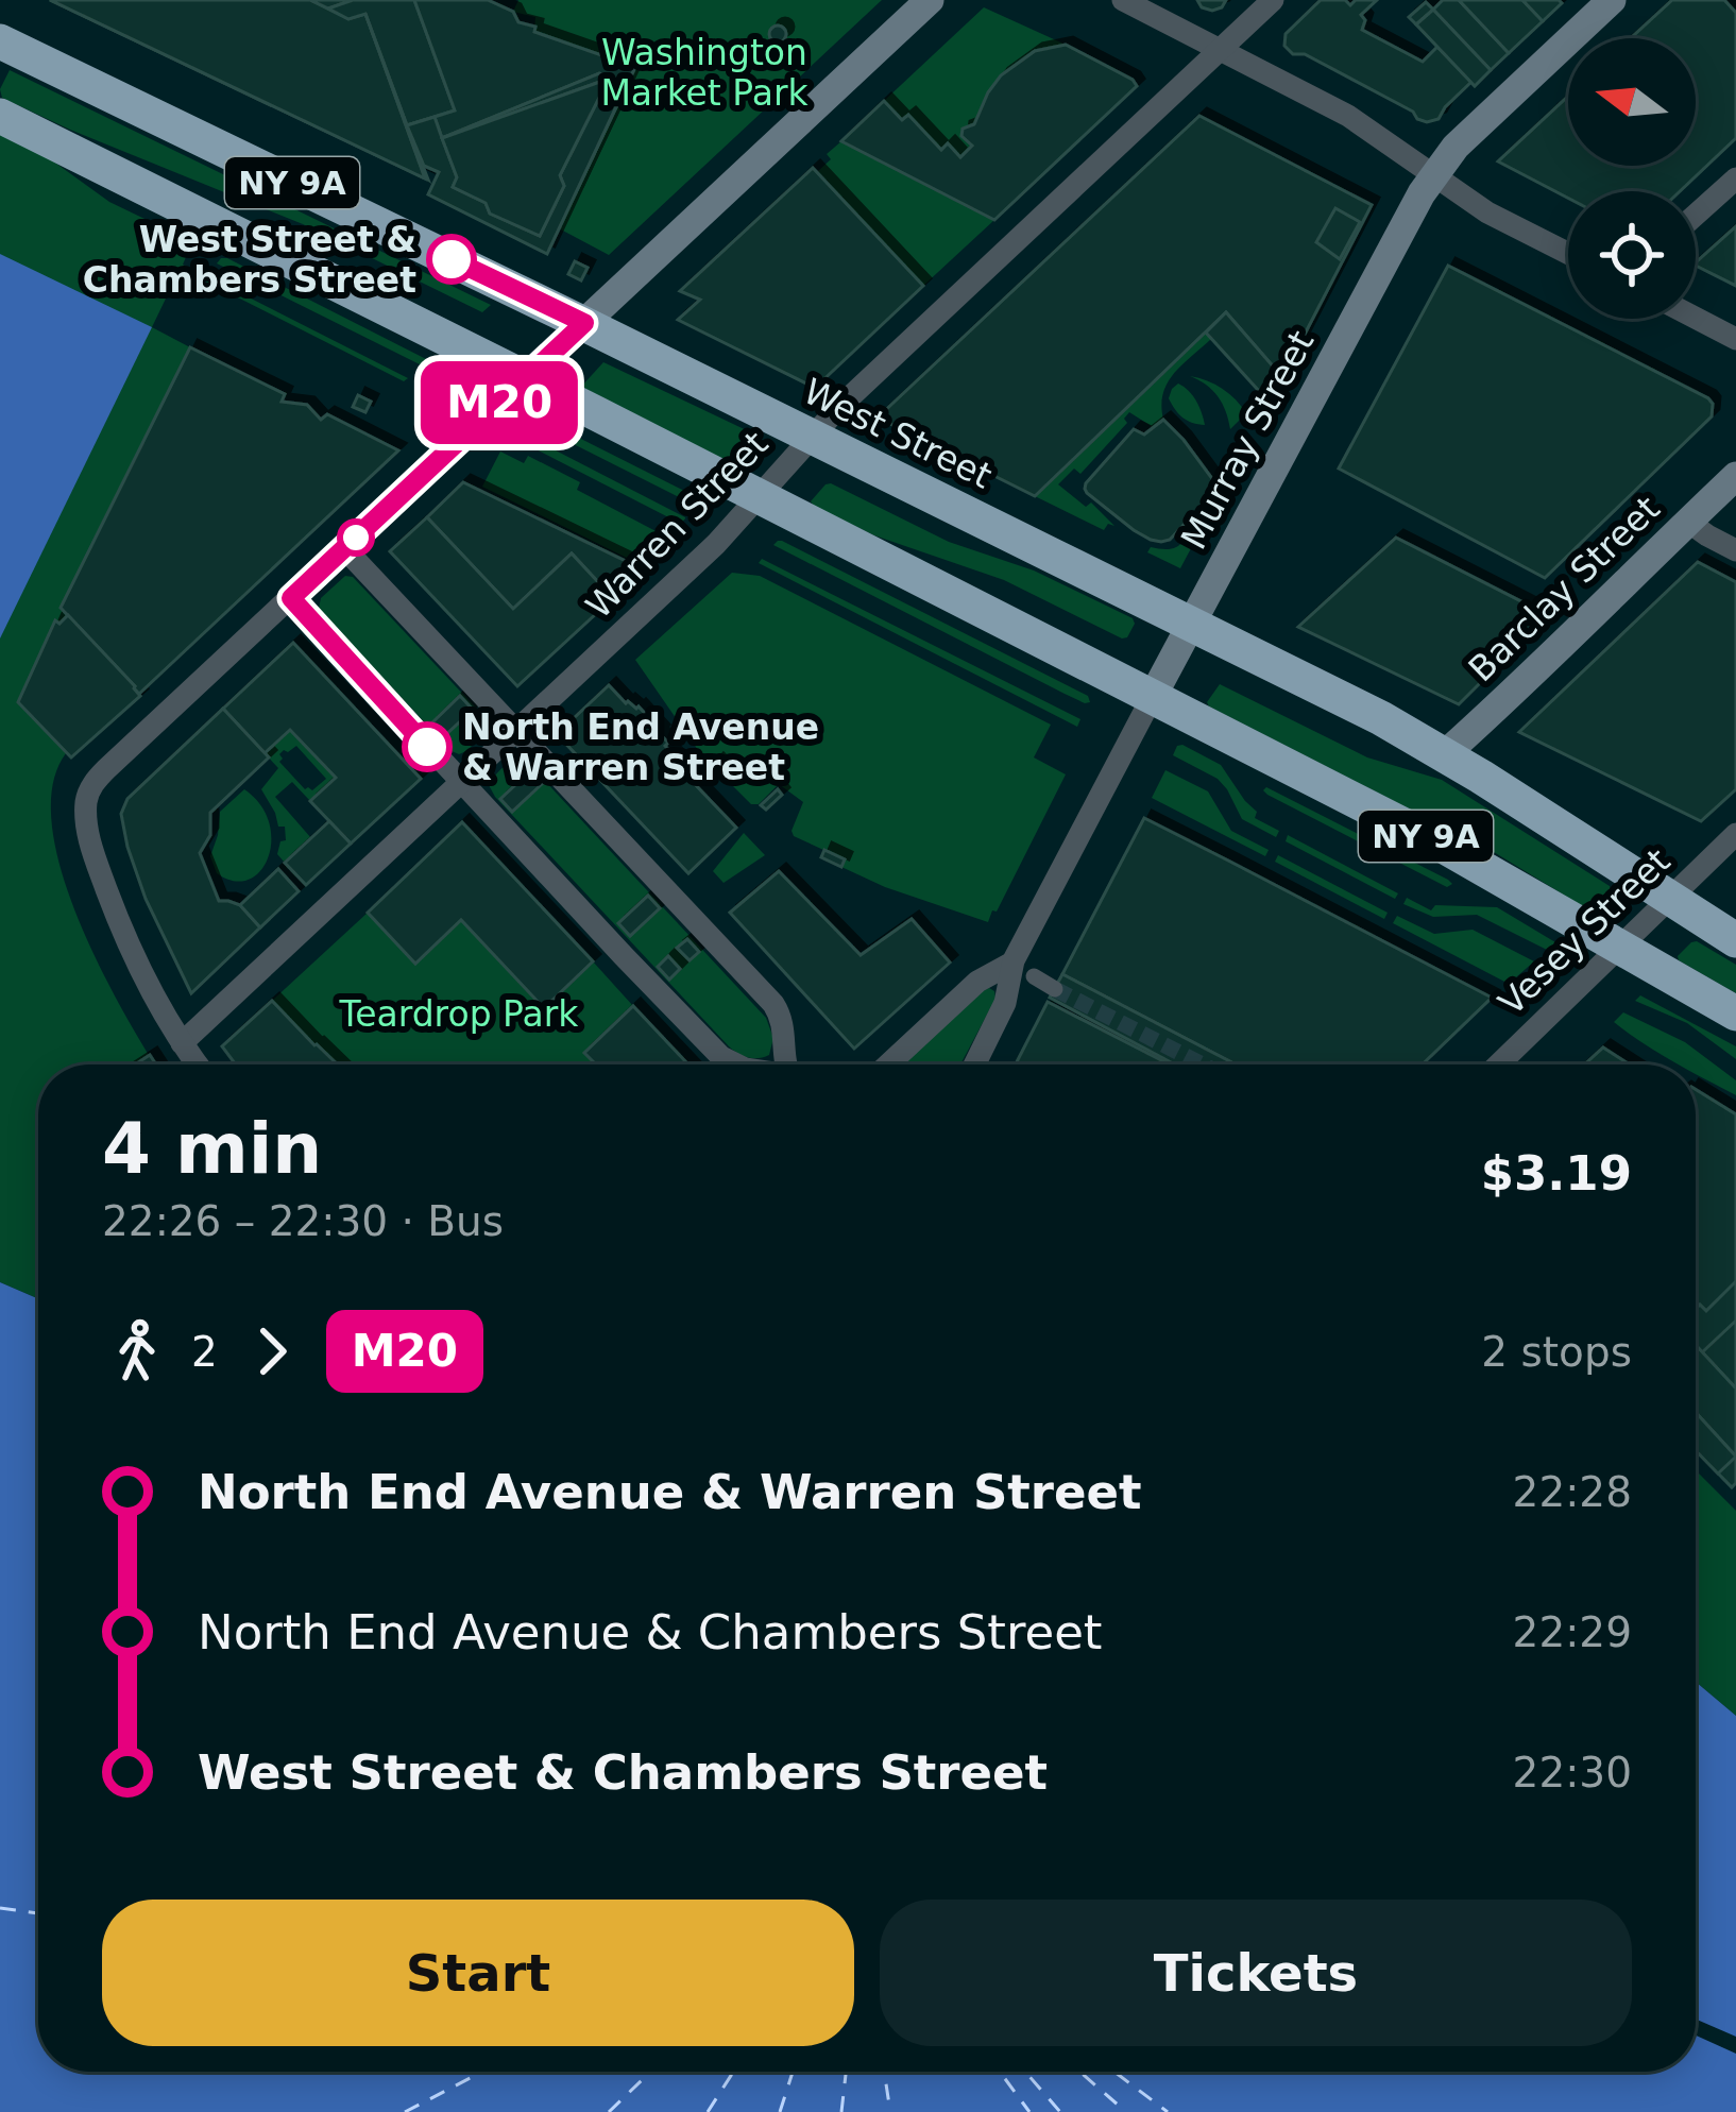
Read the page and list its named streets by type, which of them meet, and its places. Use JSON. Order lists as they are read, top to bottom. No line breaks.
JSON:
{"streets":{"highway":["NY 9A","West Street"],"main road":["Murray Street","Barclay Street"],"street":["Warren Street","Vesey Street"]},"crossings":[["NY 9A","Murray Street"],["NY 9A","Warren Street"],["NY 9A","Vesey Street"],["West Street","Murray Street"],["West Street","Warren Street"],["West Street","Barclay Street"],["West Street","Vesey Street"]],"parks":["Washington Market Park","Teardrop Park"],"places":["West Street & Chambers Street","North End Avenue & Warren Street"],"lines":["bus line M20"],"north":"left","page":{"on_map":"M20","heading":["4 min","22:26 – 22:30 · Bus","$3.19"],"legs":["2","M20","2 stops"],"list":[{"name":"North End Avenue & Warren Street","value":"22:28"},{"name":"North End Avenue & Chambers Street","value":"22:29"},{"name":"West Street & Chambers Street","value":"22:30"}],"buttons":["Start","Tickets"]}}
